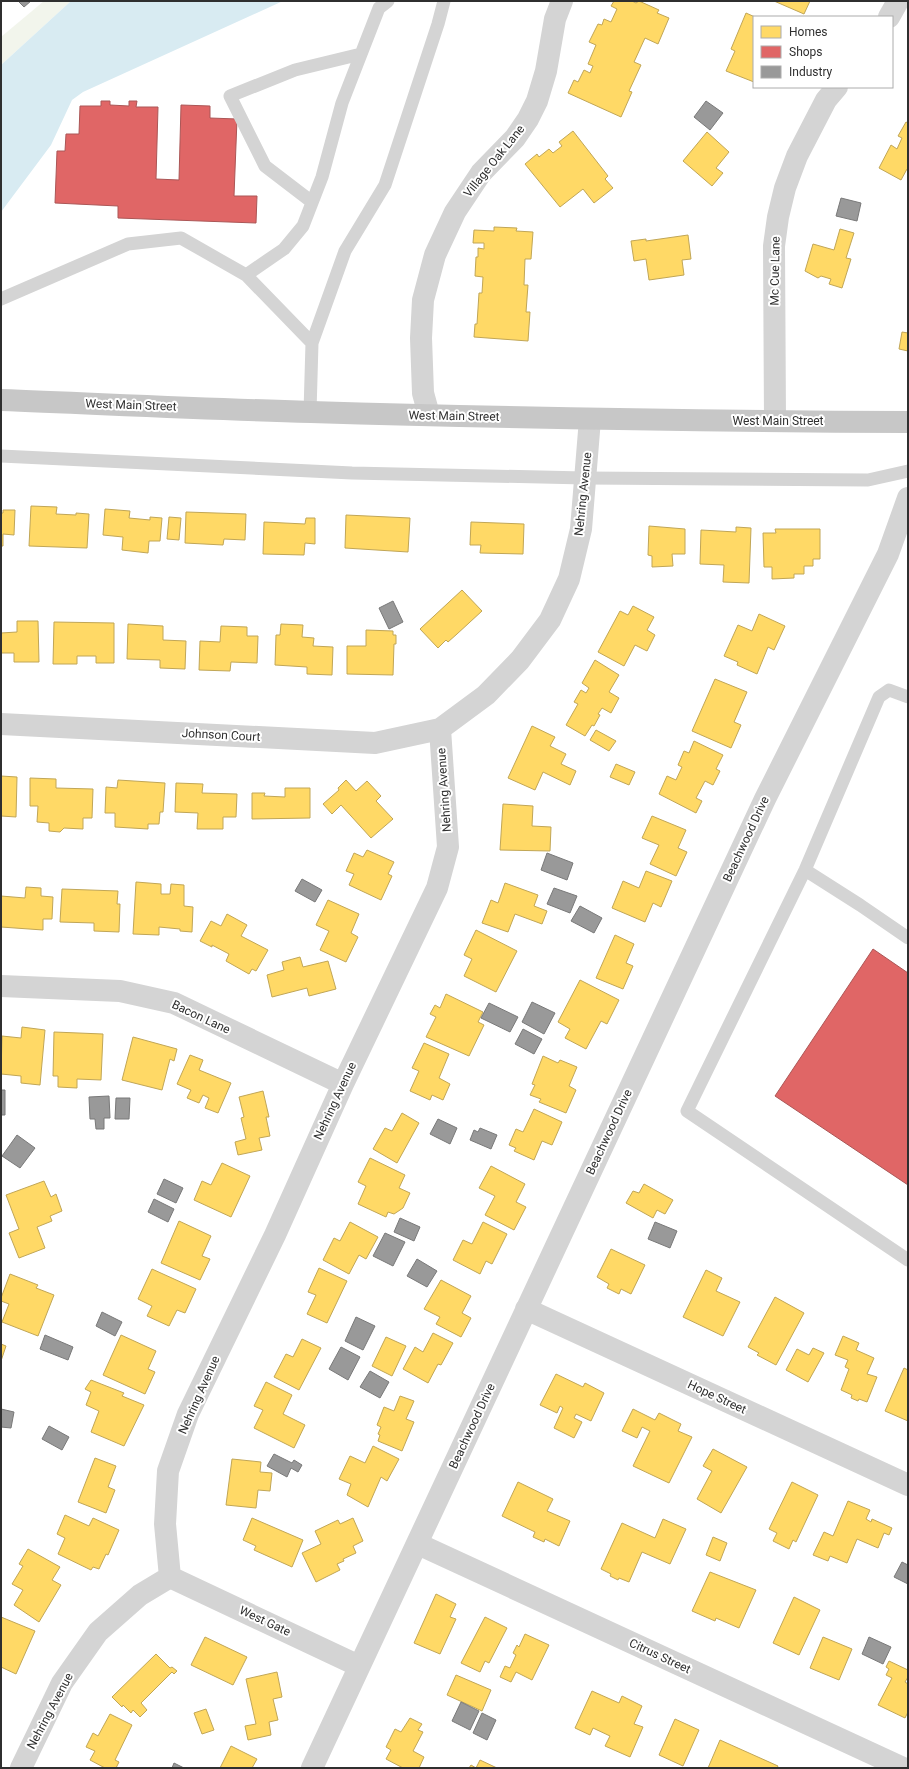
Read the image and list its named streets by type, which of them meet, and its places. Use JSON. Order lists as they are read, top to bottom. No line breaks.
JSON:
{"streets":{"main road":["West Main Street"],"street":["Village Oak Lane","Mc Cue Lane","Nehring Avenue","Johnson Court","Beachwood Drive","Bacon Lane","Hope Street","West Gate","Citrus Street"]},"crossings":[["Village Oak Lane","West Main Street"],["Mc Cue Lane","West Main Street"],["West Main Street","Nehring Avenue"],["Nehring Avenue","Johnson Court"],["Nehring Avenue","Bacon Lane"],["Nehring Avenue","West Gate"],["Beachwood Drive","Hope Street"],["Beachwood Drive","West Gate"],["Beachwood Drive","Citrus Street"]],"legend":["Homes","Shops","Industry"]}
